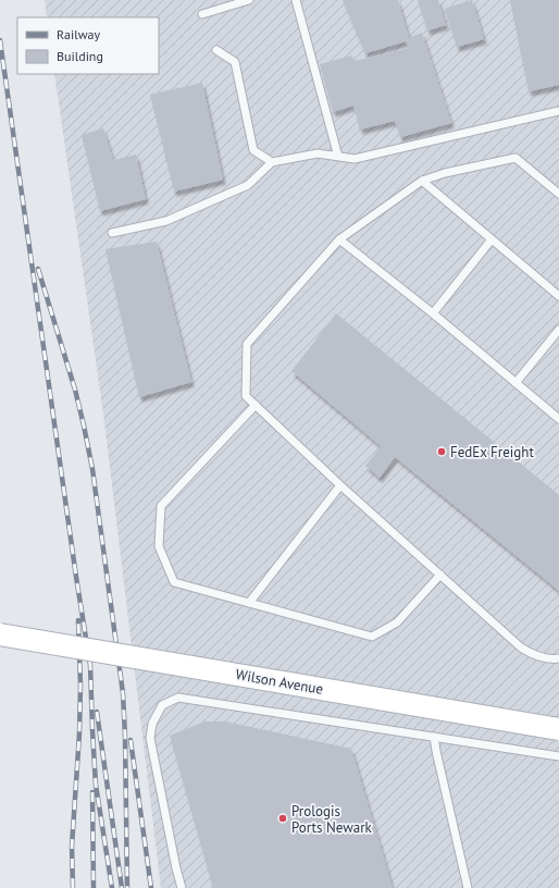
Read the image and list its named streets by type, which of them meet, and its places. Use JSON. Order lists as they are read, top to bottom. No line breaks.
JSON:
{"streets":{"main road":["Wilson Avenue"]},"places":["FedEx Freight","Prologis Ports Newark"],"legend":["Railway","Building"]}
